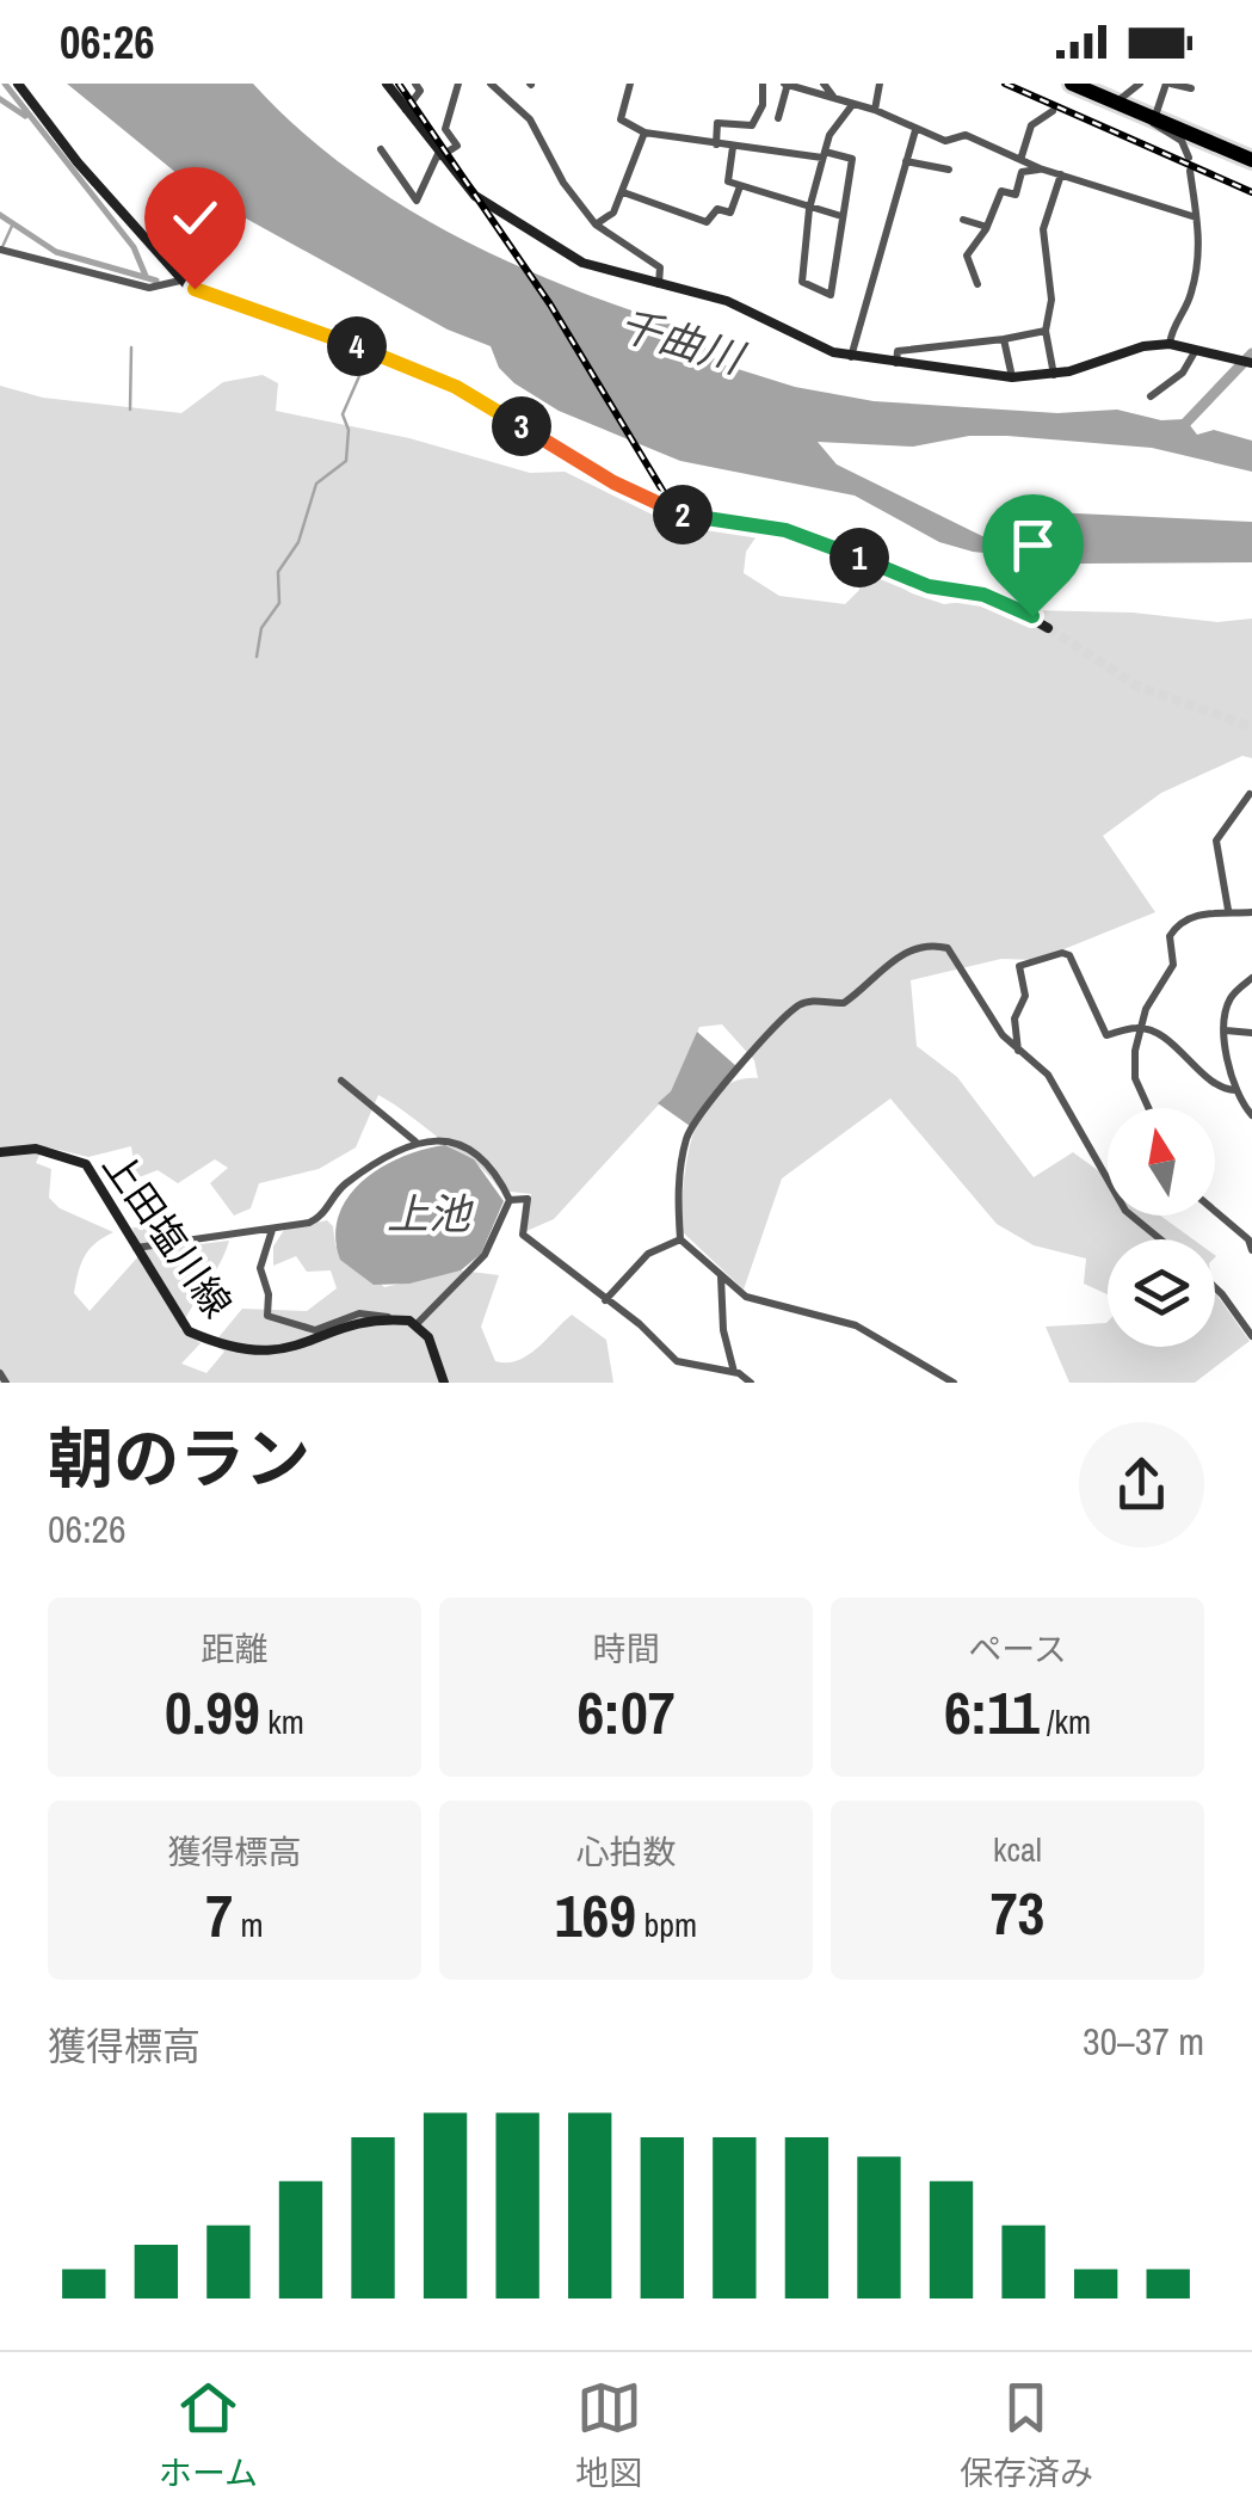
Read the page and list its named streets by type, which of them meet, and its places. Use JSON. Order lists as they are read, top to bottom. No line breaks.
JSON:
{"streets":{"street":["上田塩川線"]},"water":["千曲川","上池"],"north":"top","page":{"status":"06:26","pins":["4","3","2","1"],"heading":["朝のラン","06:26"],"stats":[["距離","0.99 km"],["時間","6:07"],["ペース","6:11 /km"],["獲得標高","7 m"],["心拍数","169 bpm"],["kcal","73"]],"chart":["獲得標高","30–37 m"],"tabs":["ホーム","地図","保存済み"]}}
